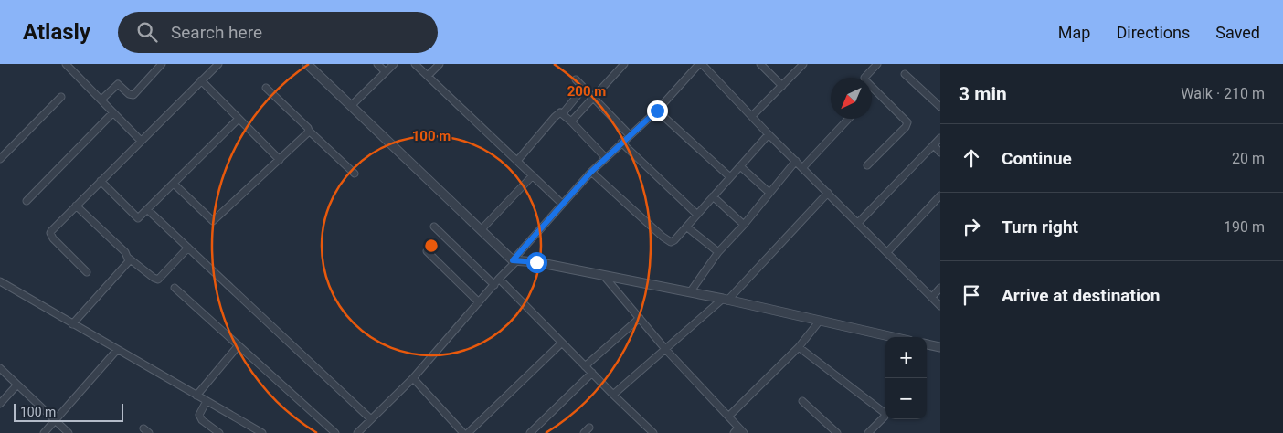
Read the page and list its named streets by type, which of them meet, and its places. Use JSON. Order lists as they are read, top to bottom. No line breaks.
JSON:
{"scale_bar":"100 m","north":"bottom left","page":{"header":"Atlasly","search":"Search here","nav":["Map","Directions","Saved"],"heading":["3 min","Walk · 210 m"],"list":[["Continue","20 m"],["Turn right","190 m"],"Arrive at destination"],"map_buttons":["+","−"],"scale":"100 m"},"rings":["200 m","100 m"]}
